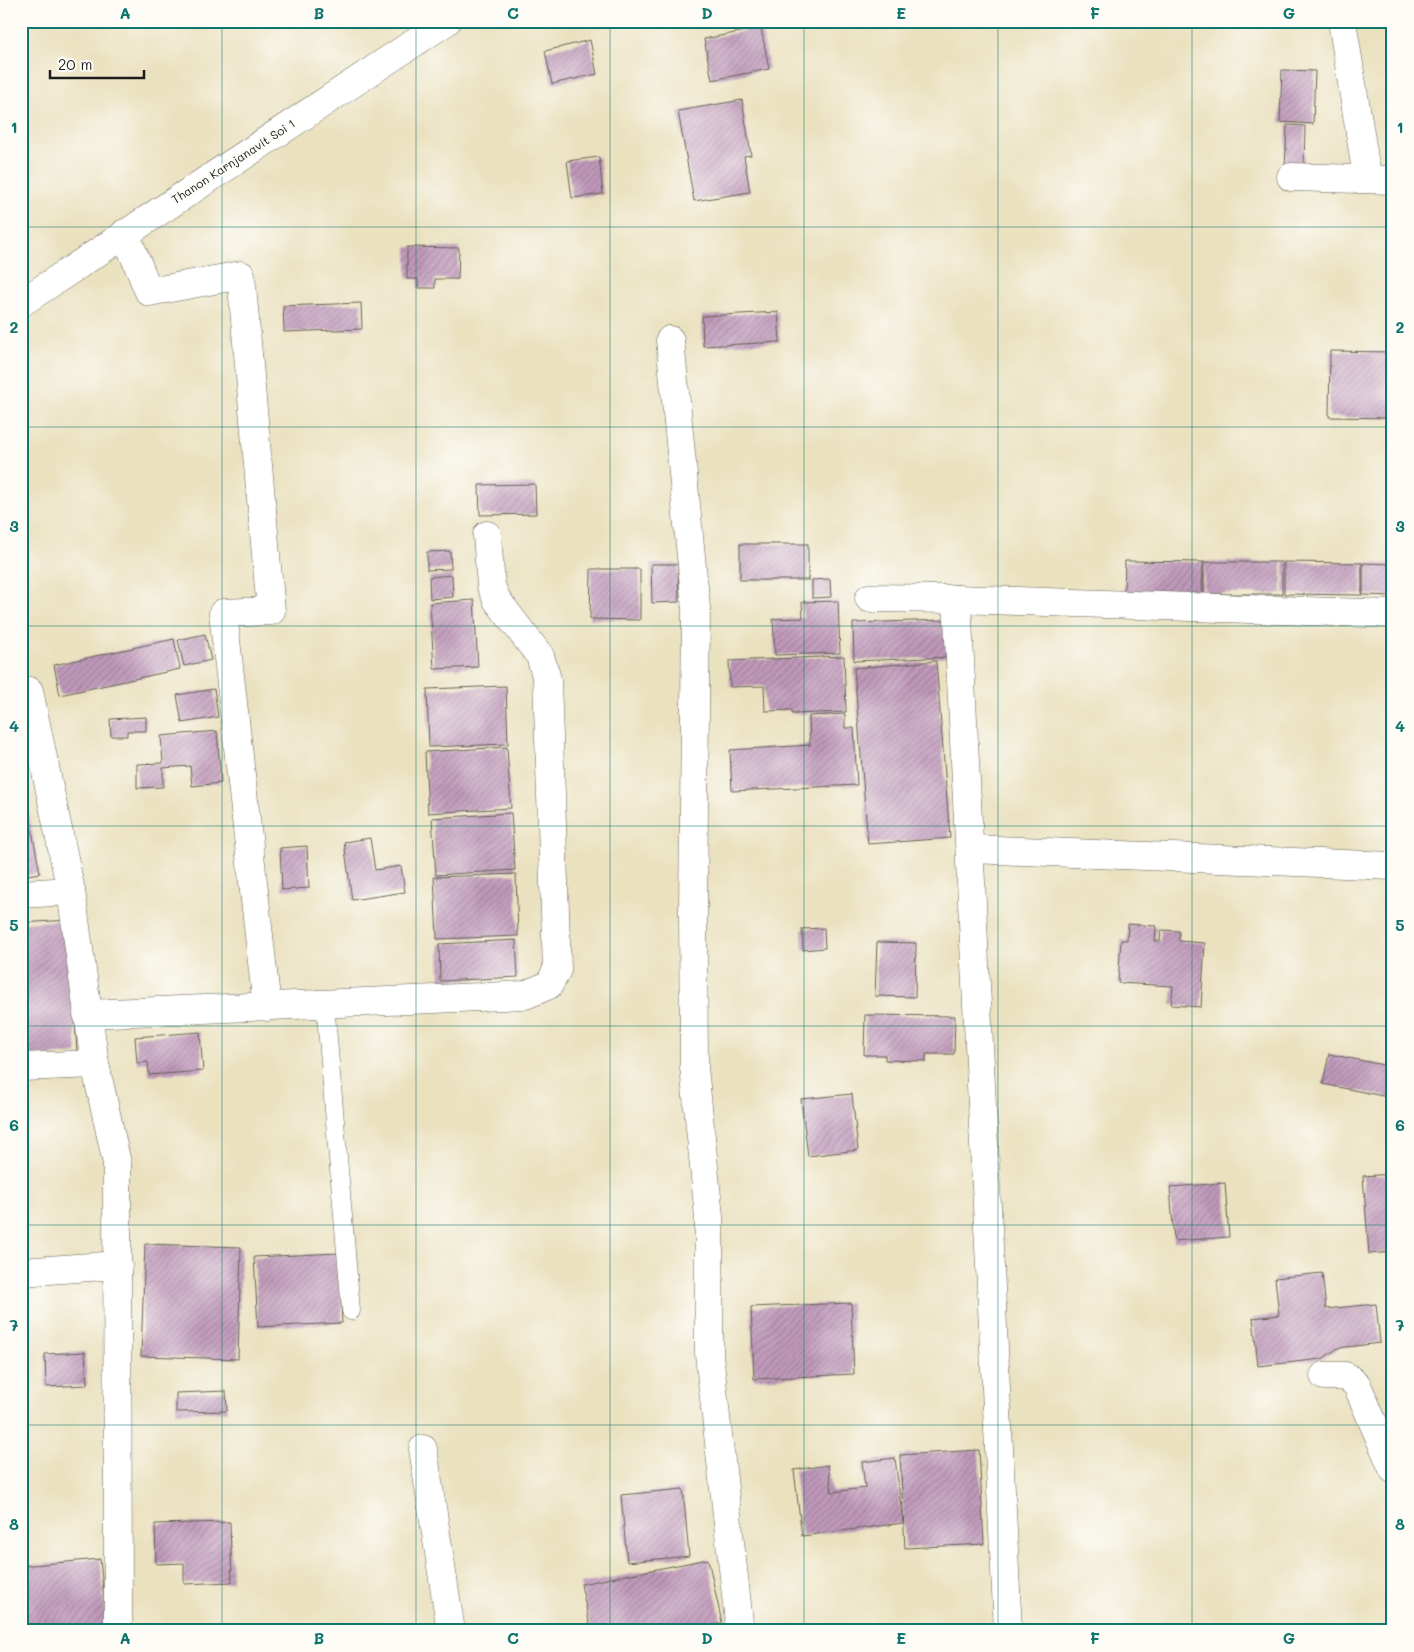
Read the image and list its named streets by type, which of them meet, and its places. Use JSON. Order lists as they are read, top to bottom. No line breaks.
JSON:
{"streets":{"street":["Thanon Karnjanavit Soi 1"]},"scale_bar":"20 m","grid":{"columns":["A","B","C","D","E","F","G"],"rows":["1","2","3","4","5","6","7","8"]}}
